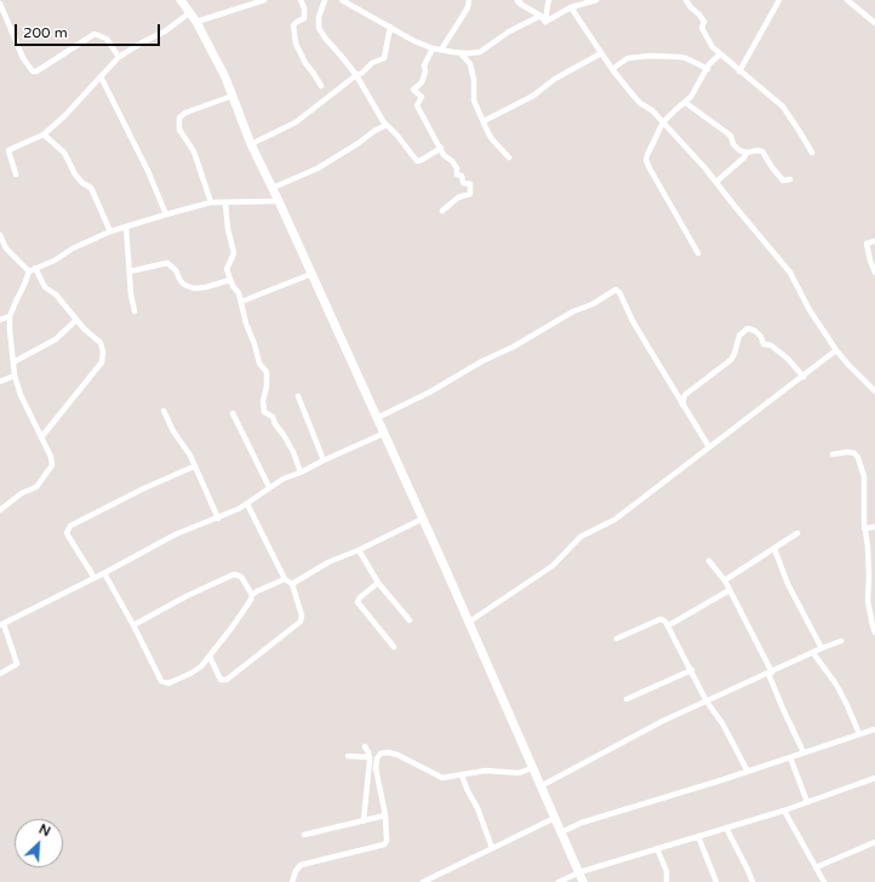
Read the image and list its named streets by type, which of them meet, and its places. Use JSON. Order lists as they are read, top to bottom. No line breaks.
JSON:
{"scale_bar":"200 m","north":"top right"}
